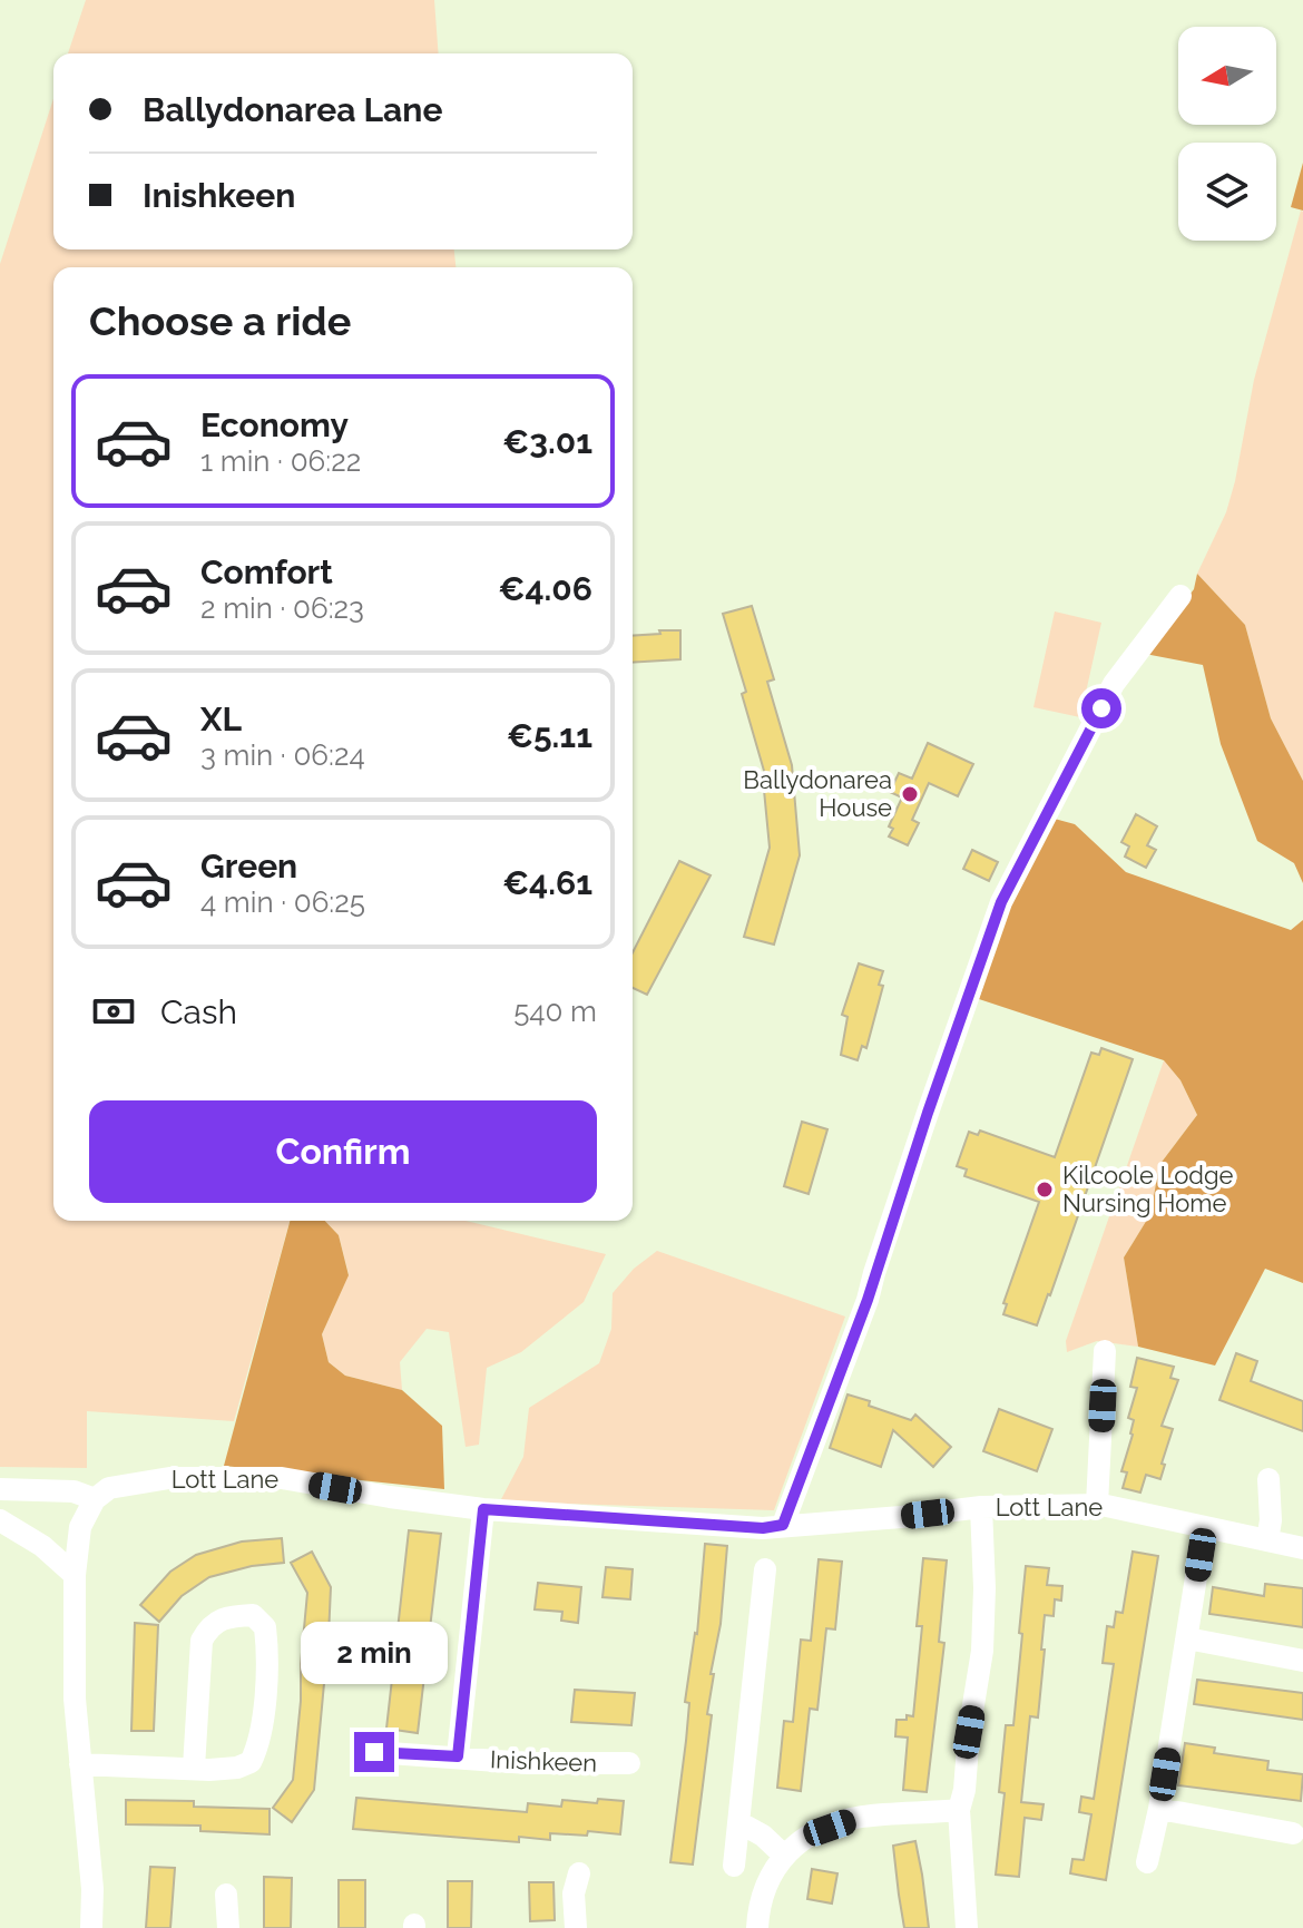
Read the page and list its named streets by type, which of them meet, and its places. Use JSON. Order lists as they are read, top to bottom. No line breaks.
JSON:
{"streets":{"street":["Lott Lane","Inishkeen"]},"crossings":[["Lott Lane","Inishkeen"]],"places":["Ballydonarea House","Kilcoole Lodge Nursing Home"],"north":"left","page":{"banner":["Ballydonarea Lane","Inishkeen"],"heading":"Choose a ride","list":[{"name":"Economy","note":"1 min · 06:22","value":"€3.01"},{"name":"Comfort","note":"2 min · 06:23","value":"€4.06"},{"name":"XL","note":"3 min · 06:24","value":"€5.11"},{"name":"Green","note":"4 min · 06:25","value":"€4.61"}],"pay":["Cash","540 m"],"buttons":"Confirm","bubble":"2 min"}}
